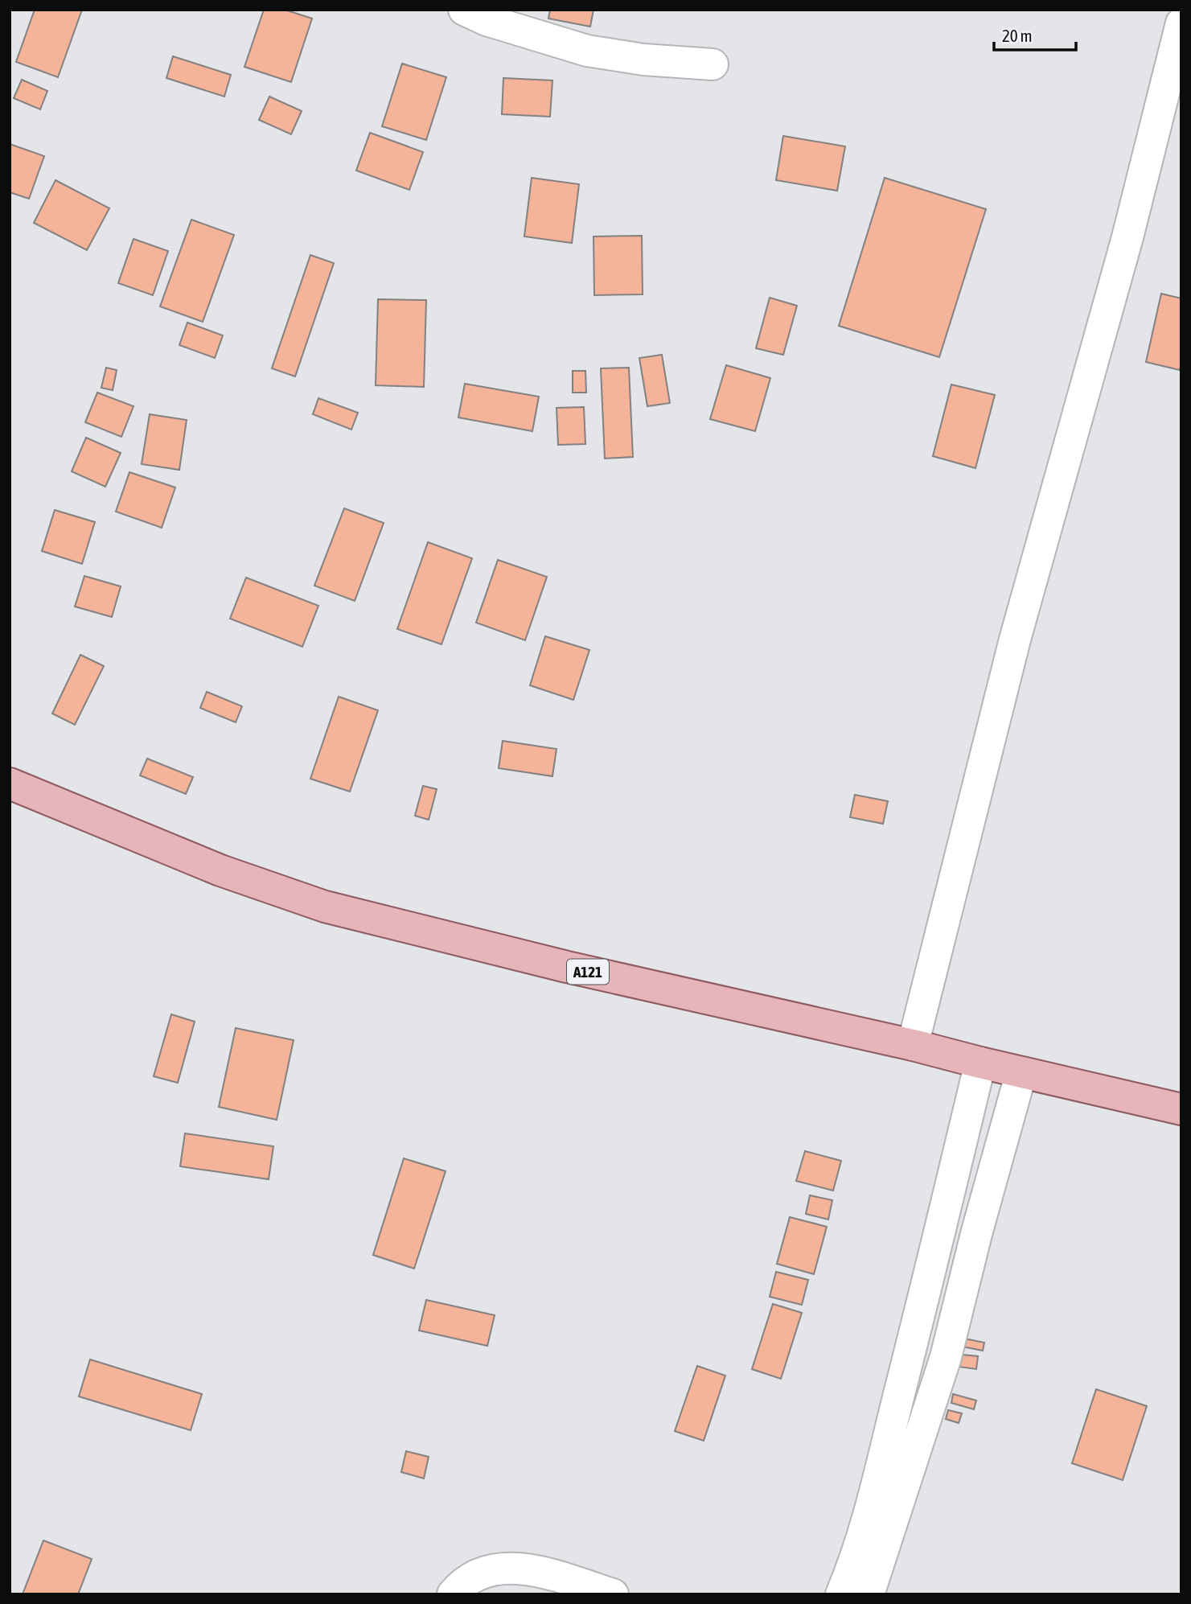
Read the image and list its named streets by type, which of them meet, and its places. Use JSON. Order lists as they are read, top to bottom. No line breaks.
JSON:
{"streets":{"main road":["A121"]},"scale_bar":"20 m"}
